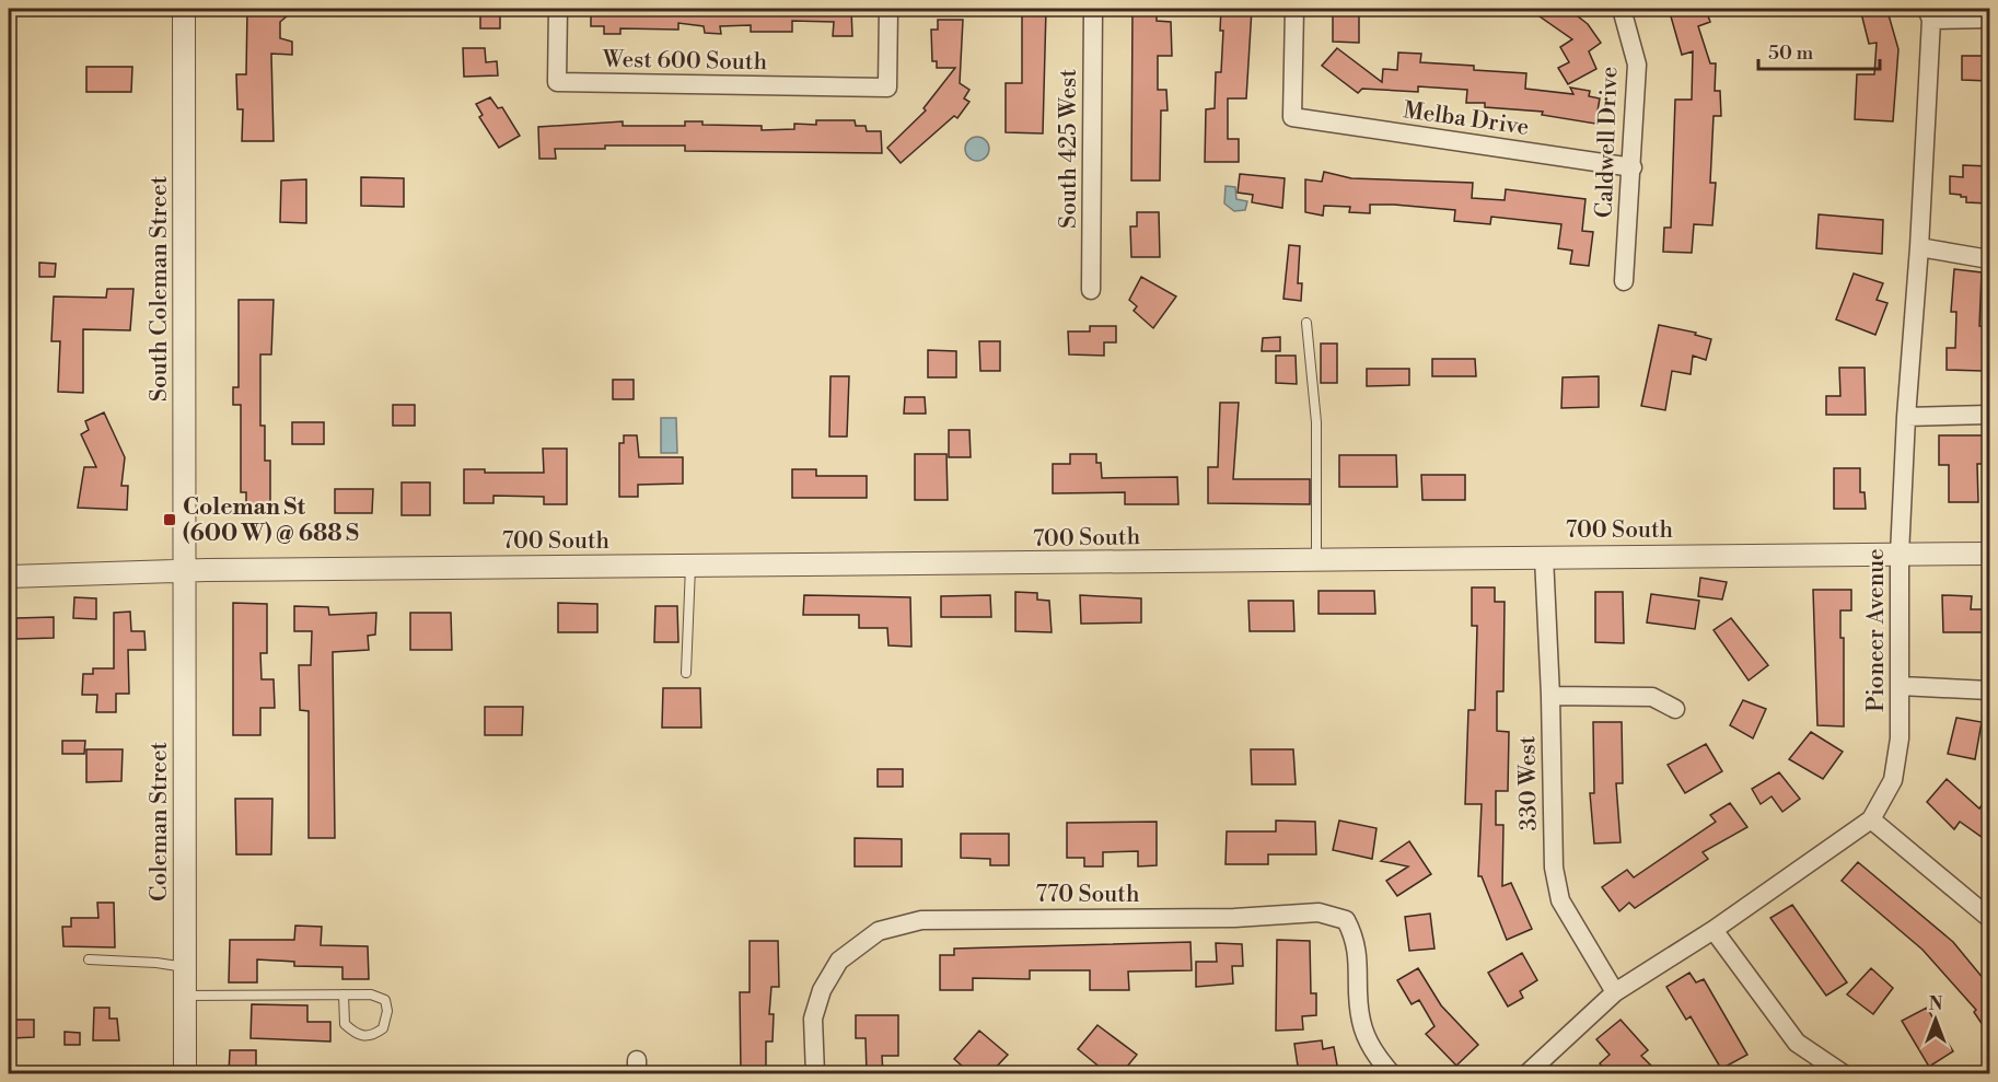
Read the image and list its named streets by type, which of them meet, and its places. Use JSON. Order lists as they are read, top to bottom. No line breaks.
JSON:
{"streets":{"street":["West 600 South","Melba Drive","Caldwell Drive","South 425 West","South Coleman Street","700 South","Pioneer Avenue","330 West","Coleman Street","770 South"]},"crossings":[["Melba Drive","Caldwell Drive"],["South Coleman Street","700 South"],["South Coleman Street","Coleman Street"],["700 South","Pioneer Avenue"],["700 South","330 West"],["700 South","Coleman Street"],["Pioneer Avenue","330 West"]],"places":{"transit":["Coleman St (600 W) @ 688 S"]},"scale_bar":"50 m","north":"top"}
